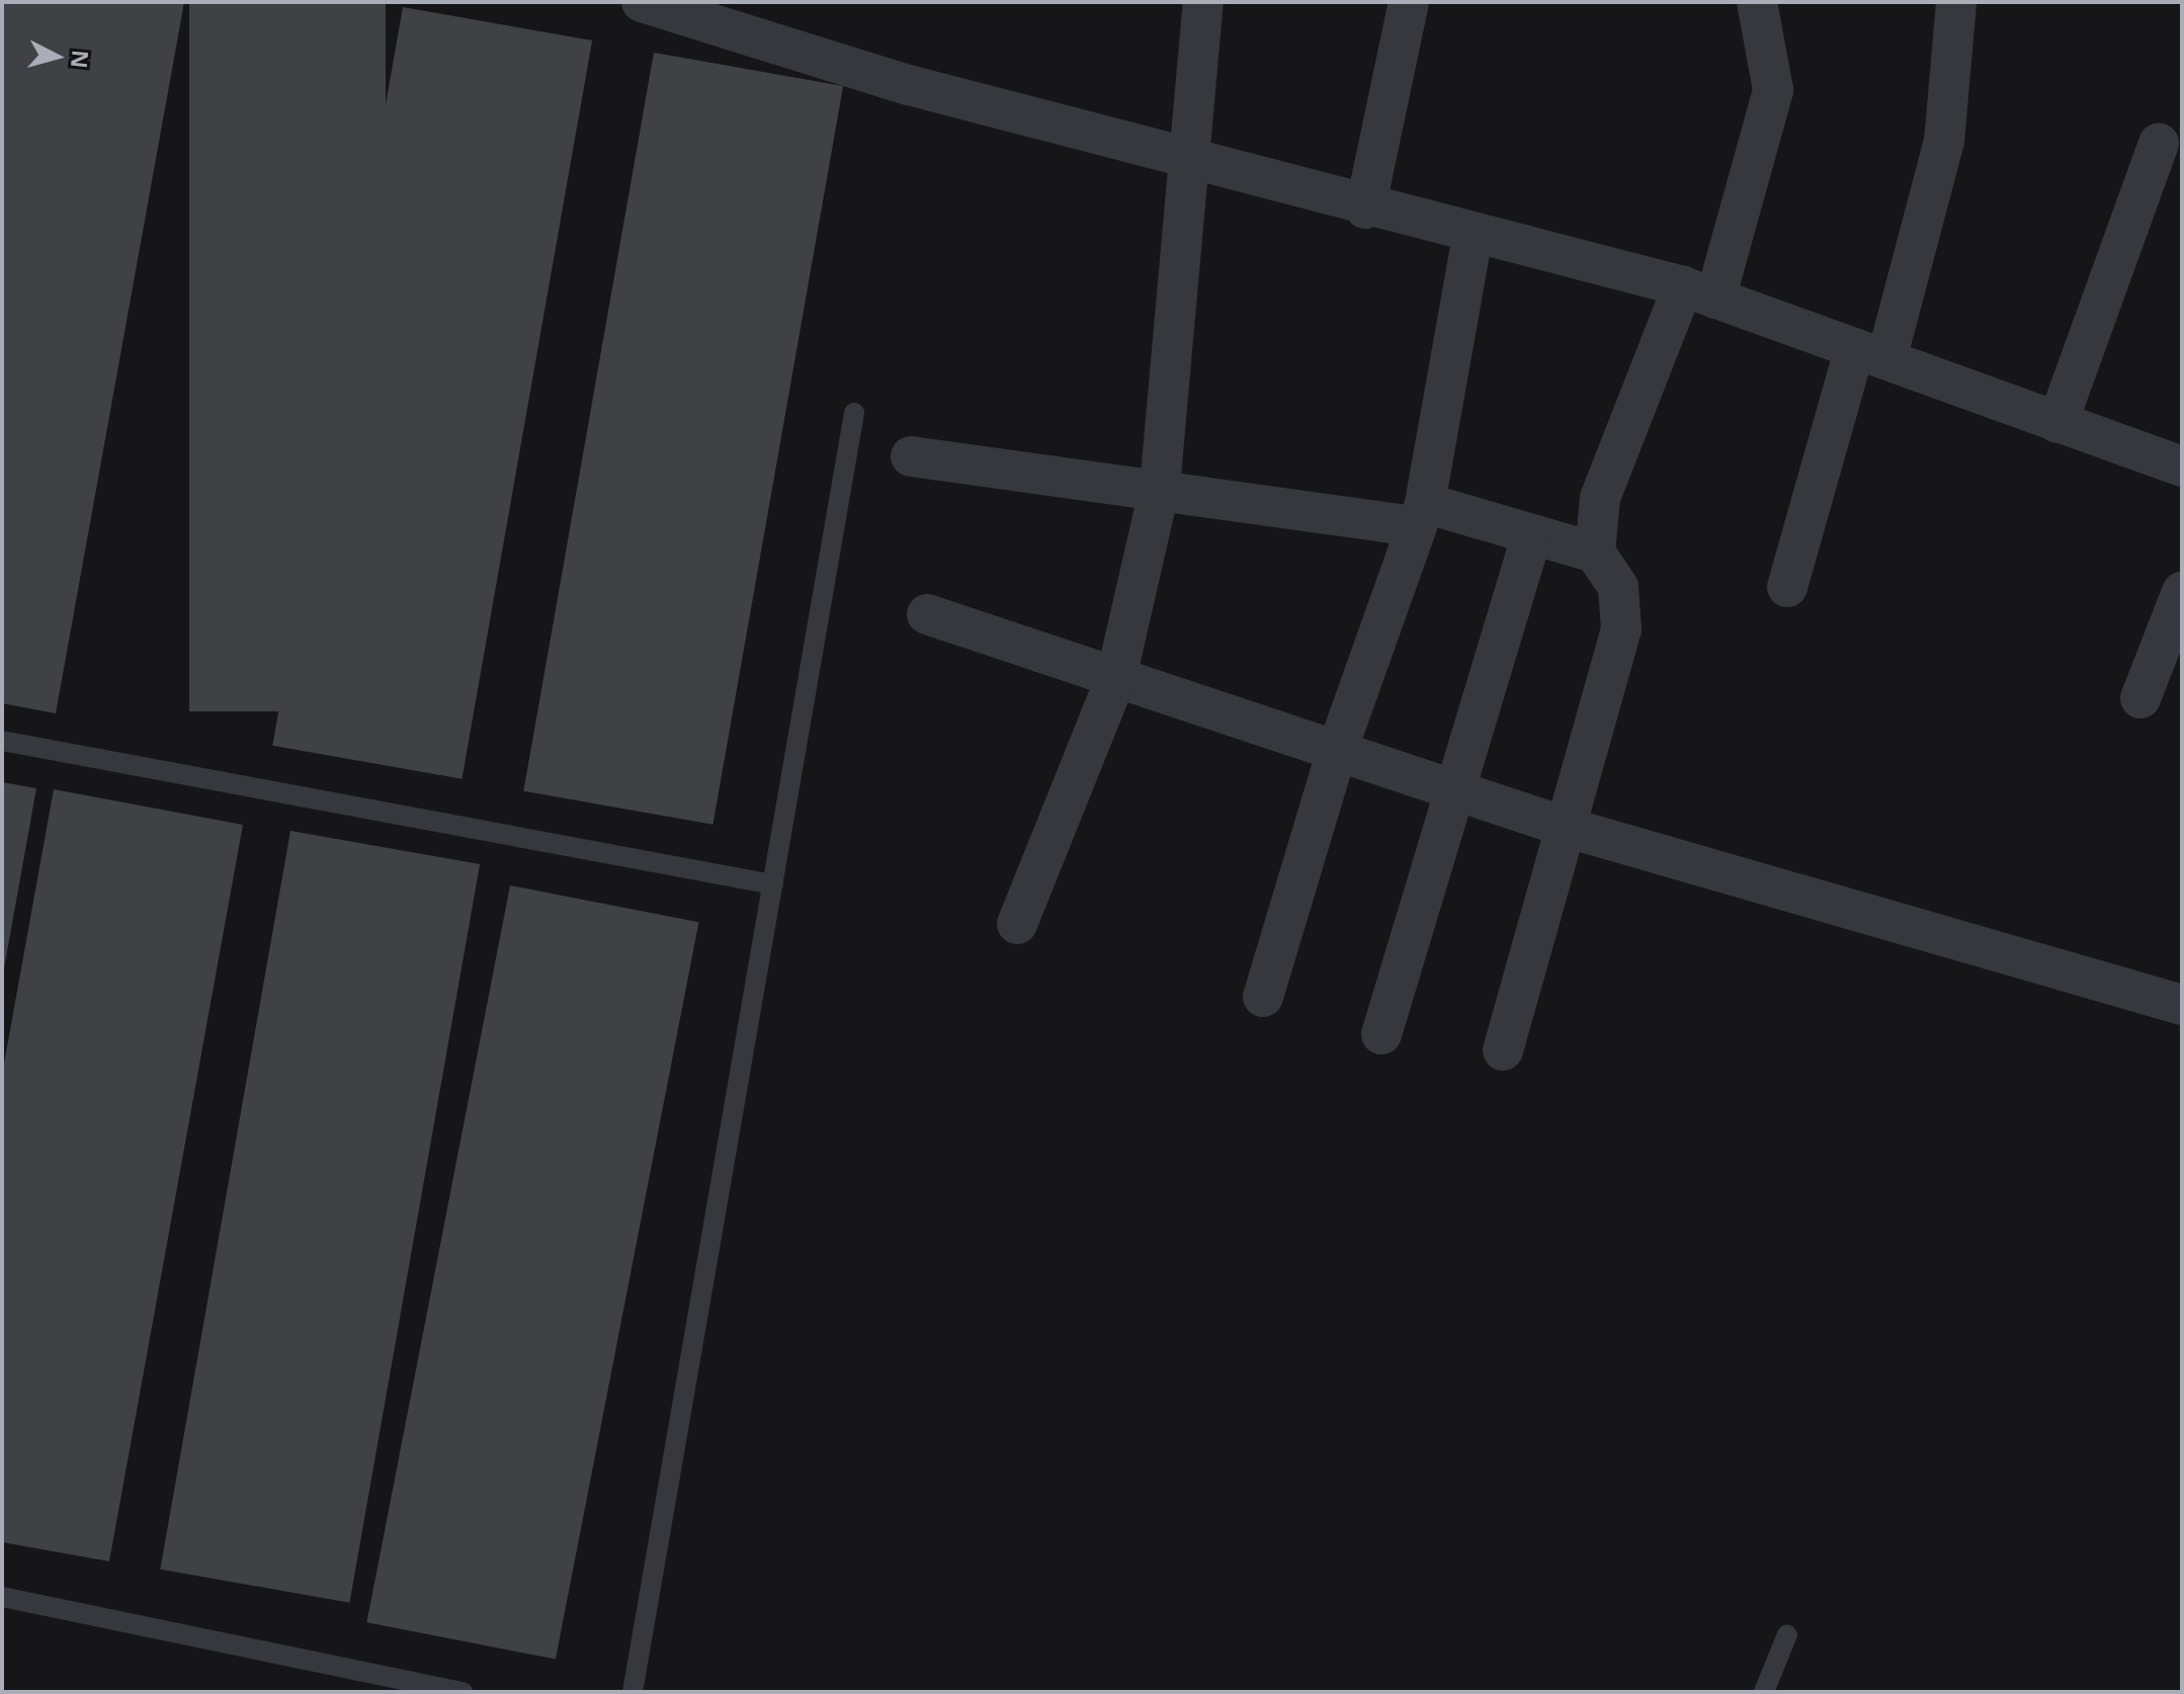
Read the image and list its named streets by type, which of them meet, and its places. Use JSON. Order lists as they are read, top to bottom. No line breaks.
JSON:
{"north":"right"}
